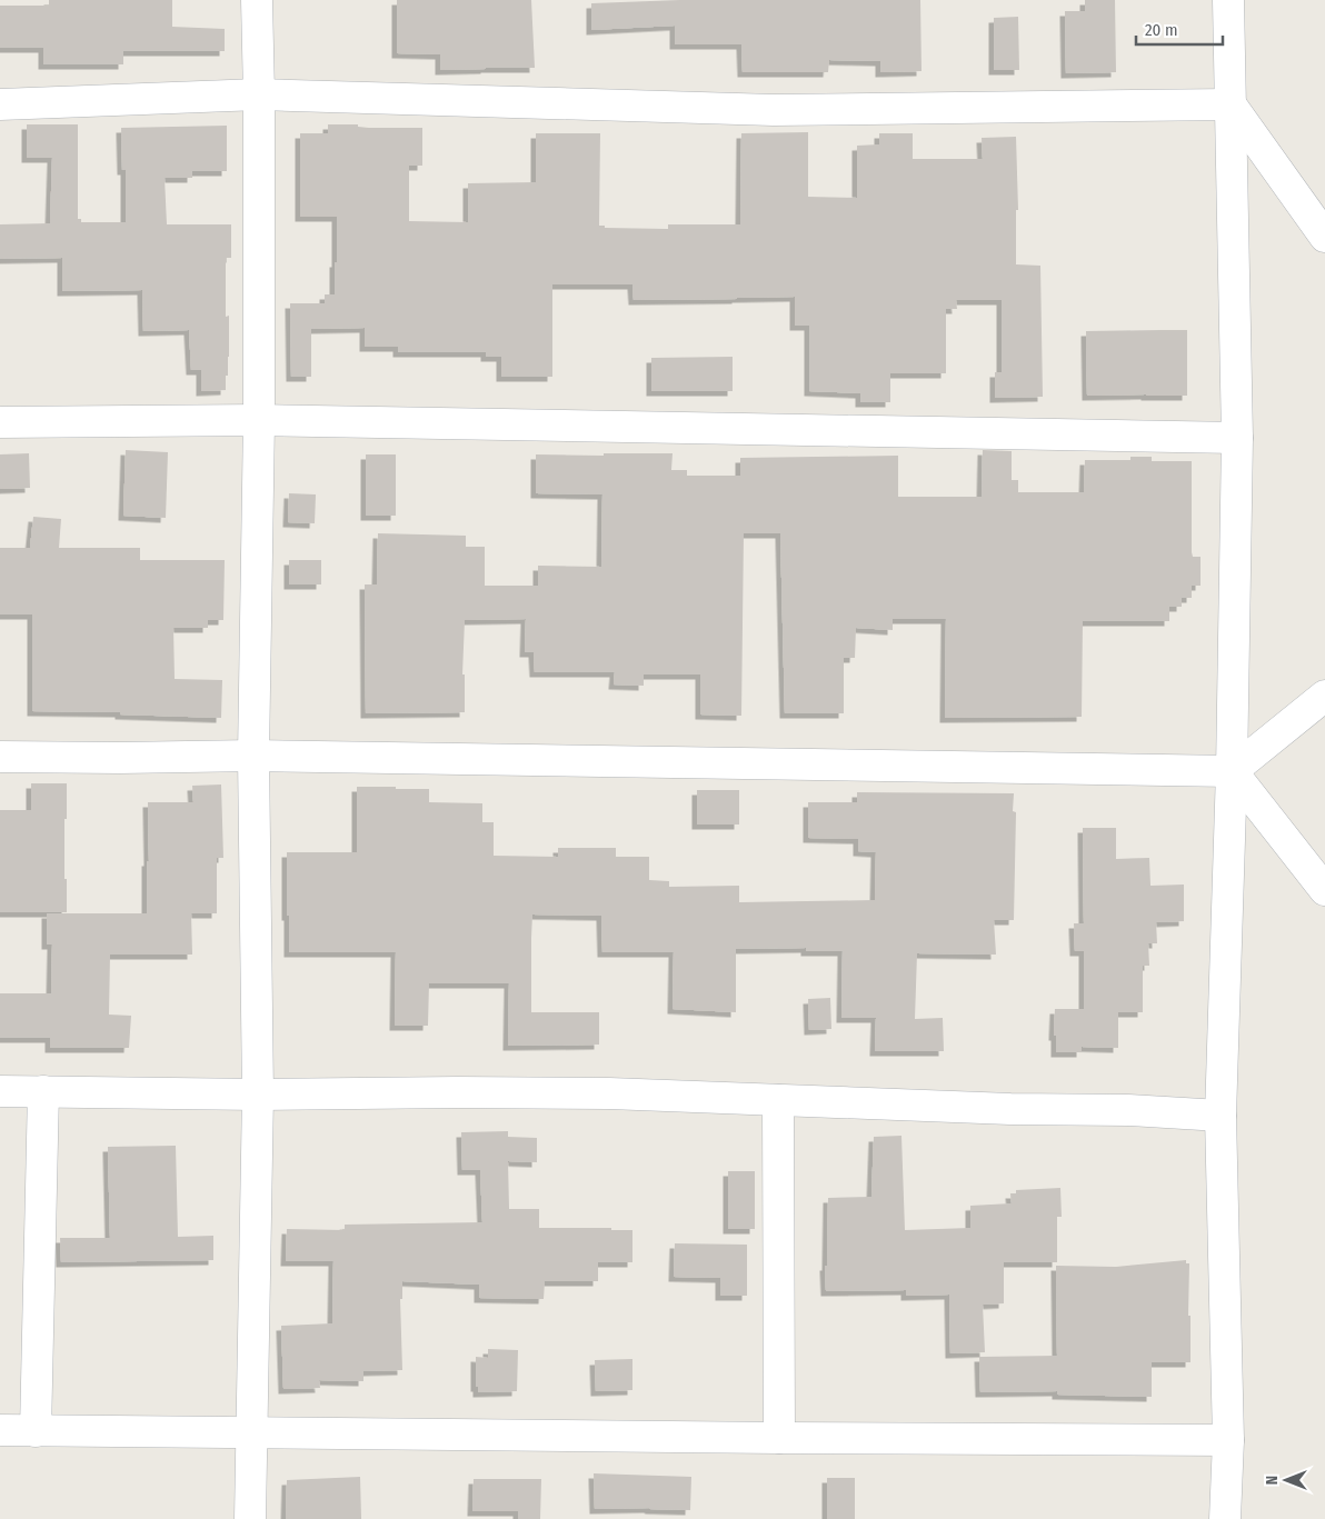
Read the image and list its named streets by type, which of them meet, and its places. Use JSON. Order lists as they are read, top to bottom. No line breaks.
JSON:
{"scale_bar":"20 m","north":"left"}
